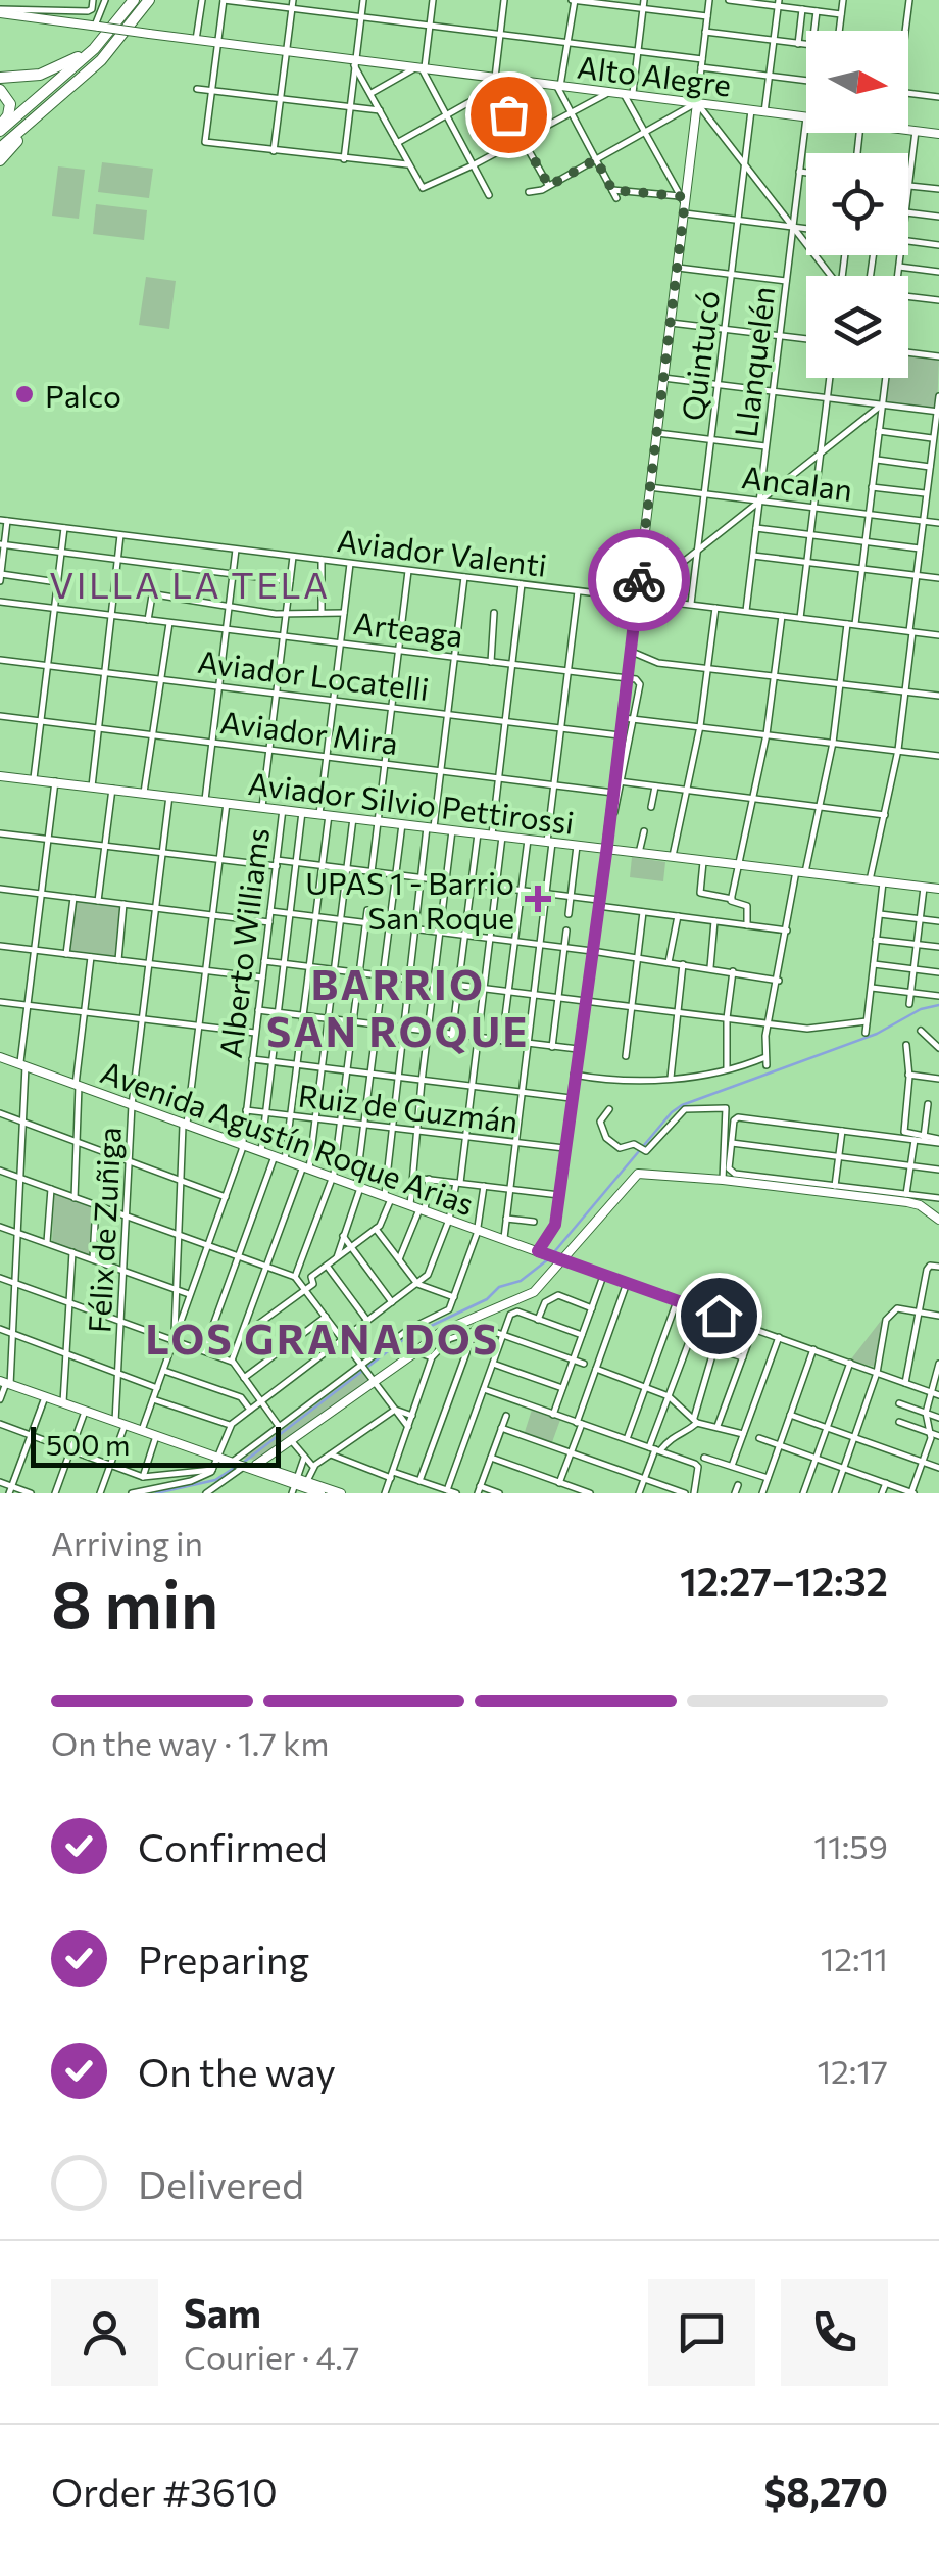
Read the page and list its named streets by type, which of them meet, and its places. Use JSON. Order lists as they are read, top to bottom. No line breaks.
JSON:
{"streets":{"main road":["Alto Alegre","Aviador Silvio Pettirossi","Avenida Agustín Roque Arias"],"street":["Quintucó","Llanquelén","Ancalan","Aviador Valenti","Arteaga","Aviador Locatelli","Aviador Mira","Alberto Williams","Ruiz de Guzmán","Félix de Zuñiga"]},"crossings":[["Alto Alegre","Quintucó"],["Alto Alegre","Llanquelén"],["Quintucó","Ancalan"],["Quintucó","Aviador Valenti"],["Llanquelén","Ancalan"],["Llanquelén","Aviador Valenti"],["Aviador Silvio Pettirossi","Alberto Williams"],["Aviador Silvio Pettirossi","Félix de Zuñiga"],["Alberto Williams","Ruiz de Guzmán"],["Alberto Williams","Avenida Agustín Roque Arias"],["Avenida Agustín Roque Arias","Félix de Zuñiga"]],"districts":["VILLA LA TELA","BARRIO SAN ROQUE","LOS GRANADOS"],"places":{"other":["Palco"],"health":["UPAS 1 - Barrio San Roque"]},"scale_bar":"500 m","north":"right","page":{"scale":"500 m","heading":["8 min","Arriving in","12:27–12:32"],"panel":["Sam","Courier · 4.7","Order #3610","$8,270"],"bar":"On the way · 1.7 km","list":[["Confirmed","11:59"],["Preparing","12:11"],["On the way","12:17"],"Delivered"]}}
